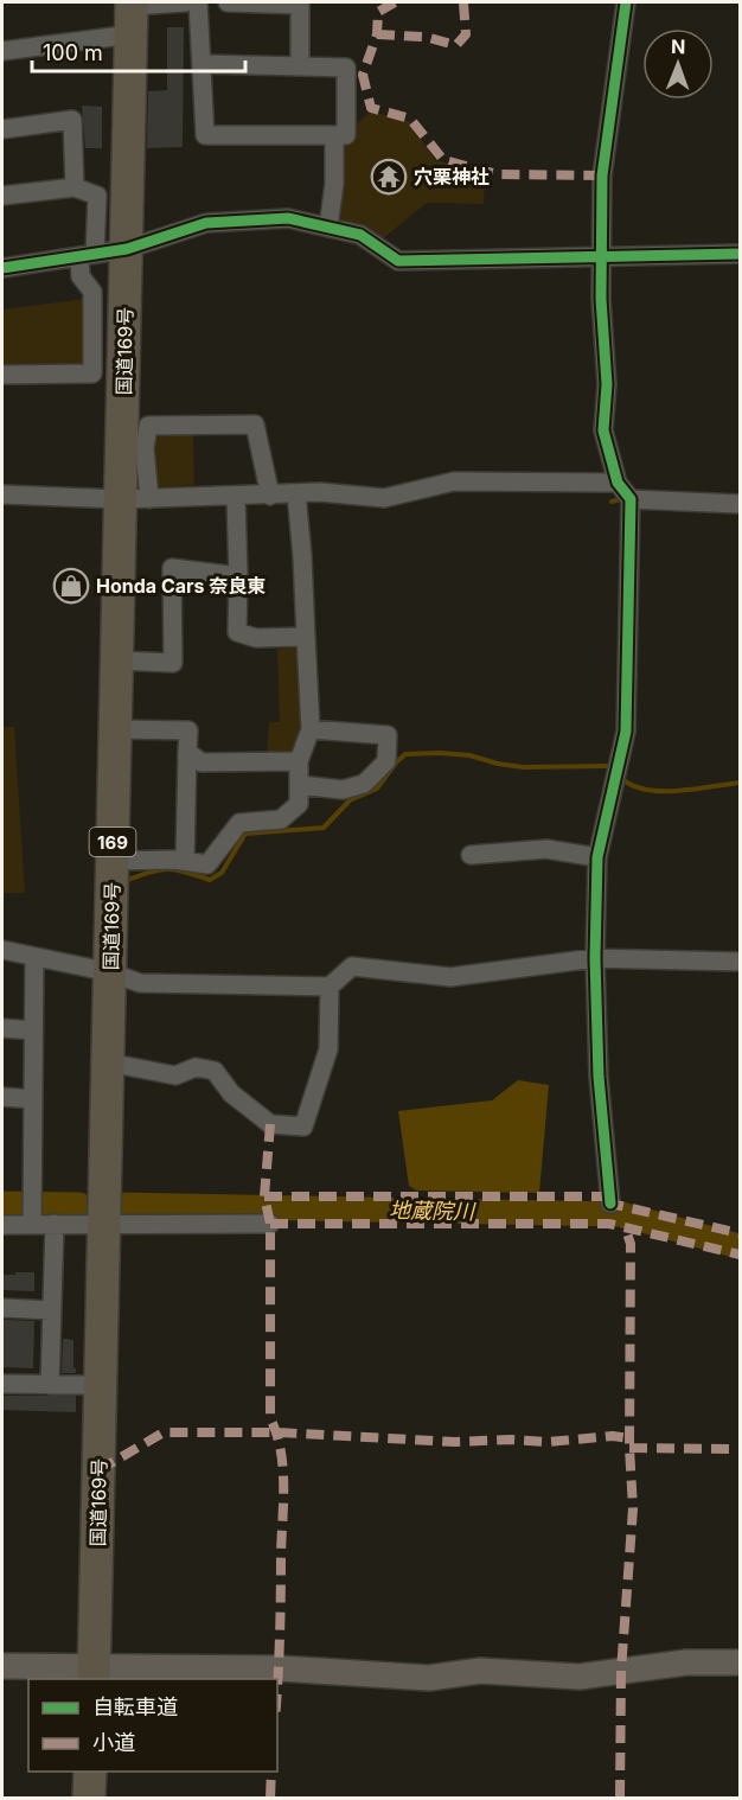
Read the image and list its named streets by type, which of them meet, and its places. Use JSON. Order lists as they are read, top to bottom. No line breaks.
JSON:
{"streets":{"highway":["国道169号","169"]},"water":["地蔵院川"],"places":{"temple":["穴栗神社"],"shop":["Honda Cars 奈良東"]},"legend":["自転車道","小道"],"scale_bar":"100 m","north":"top"}
